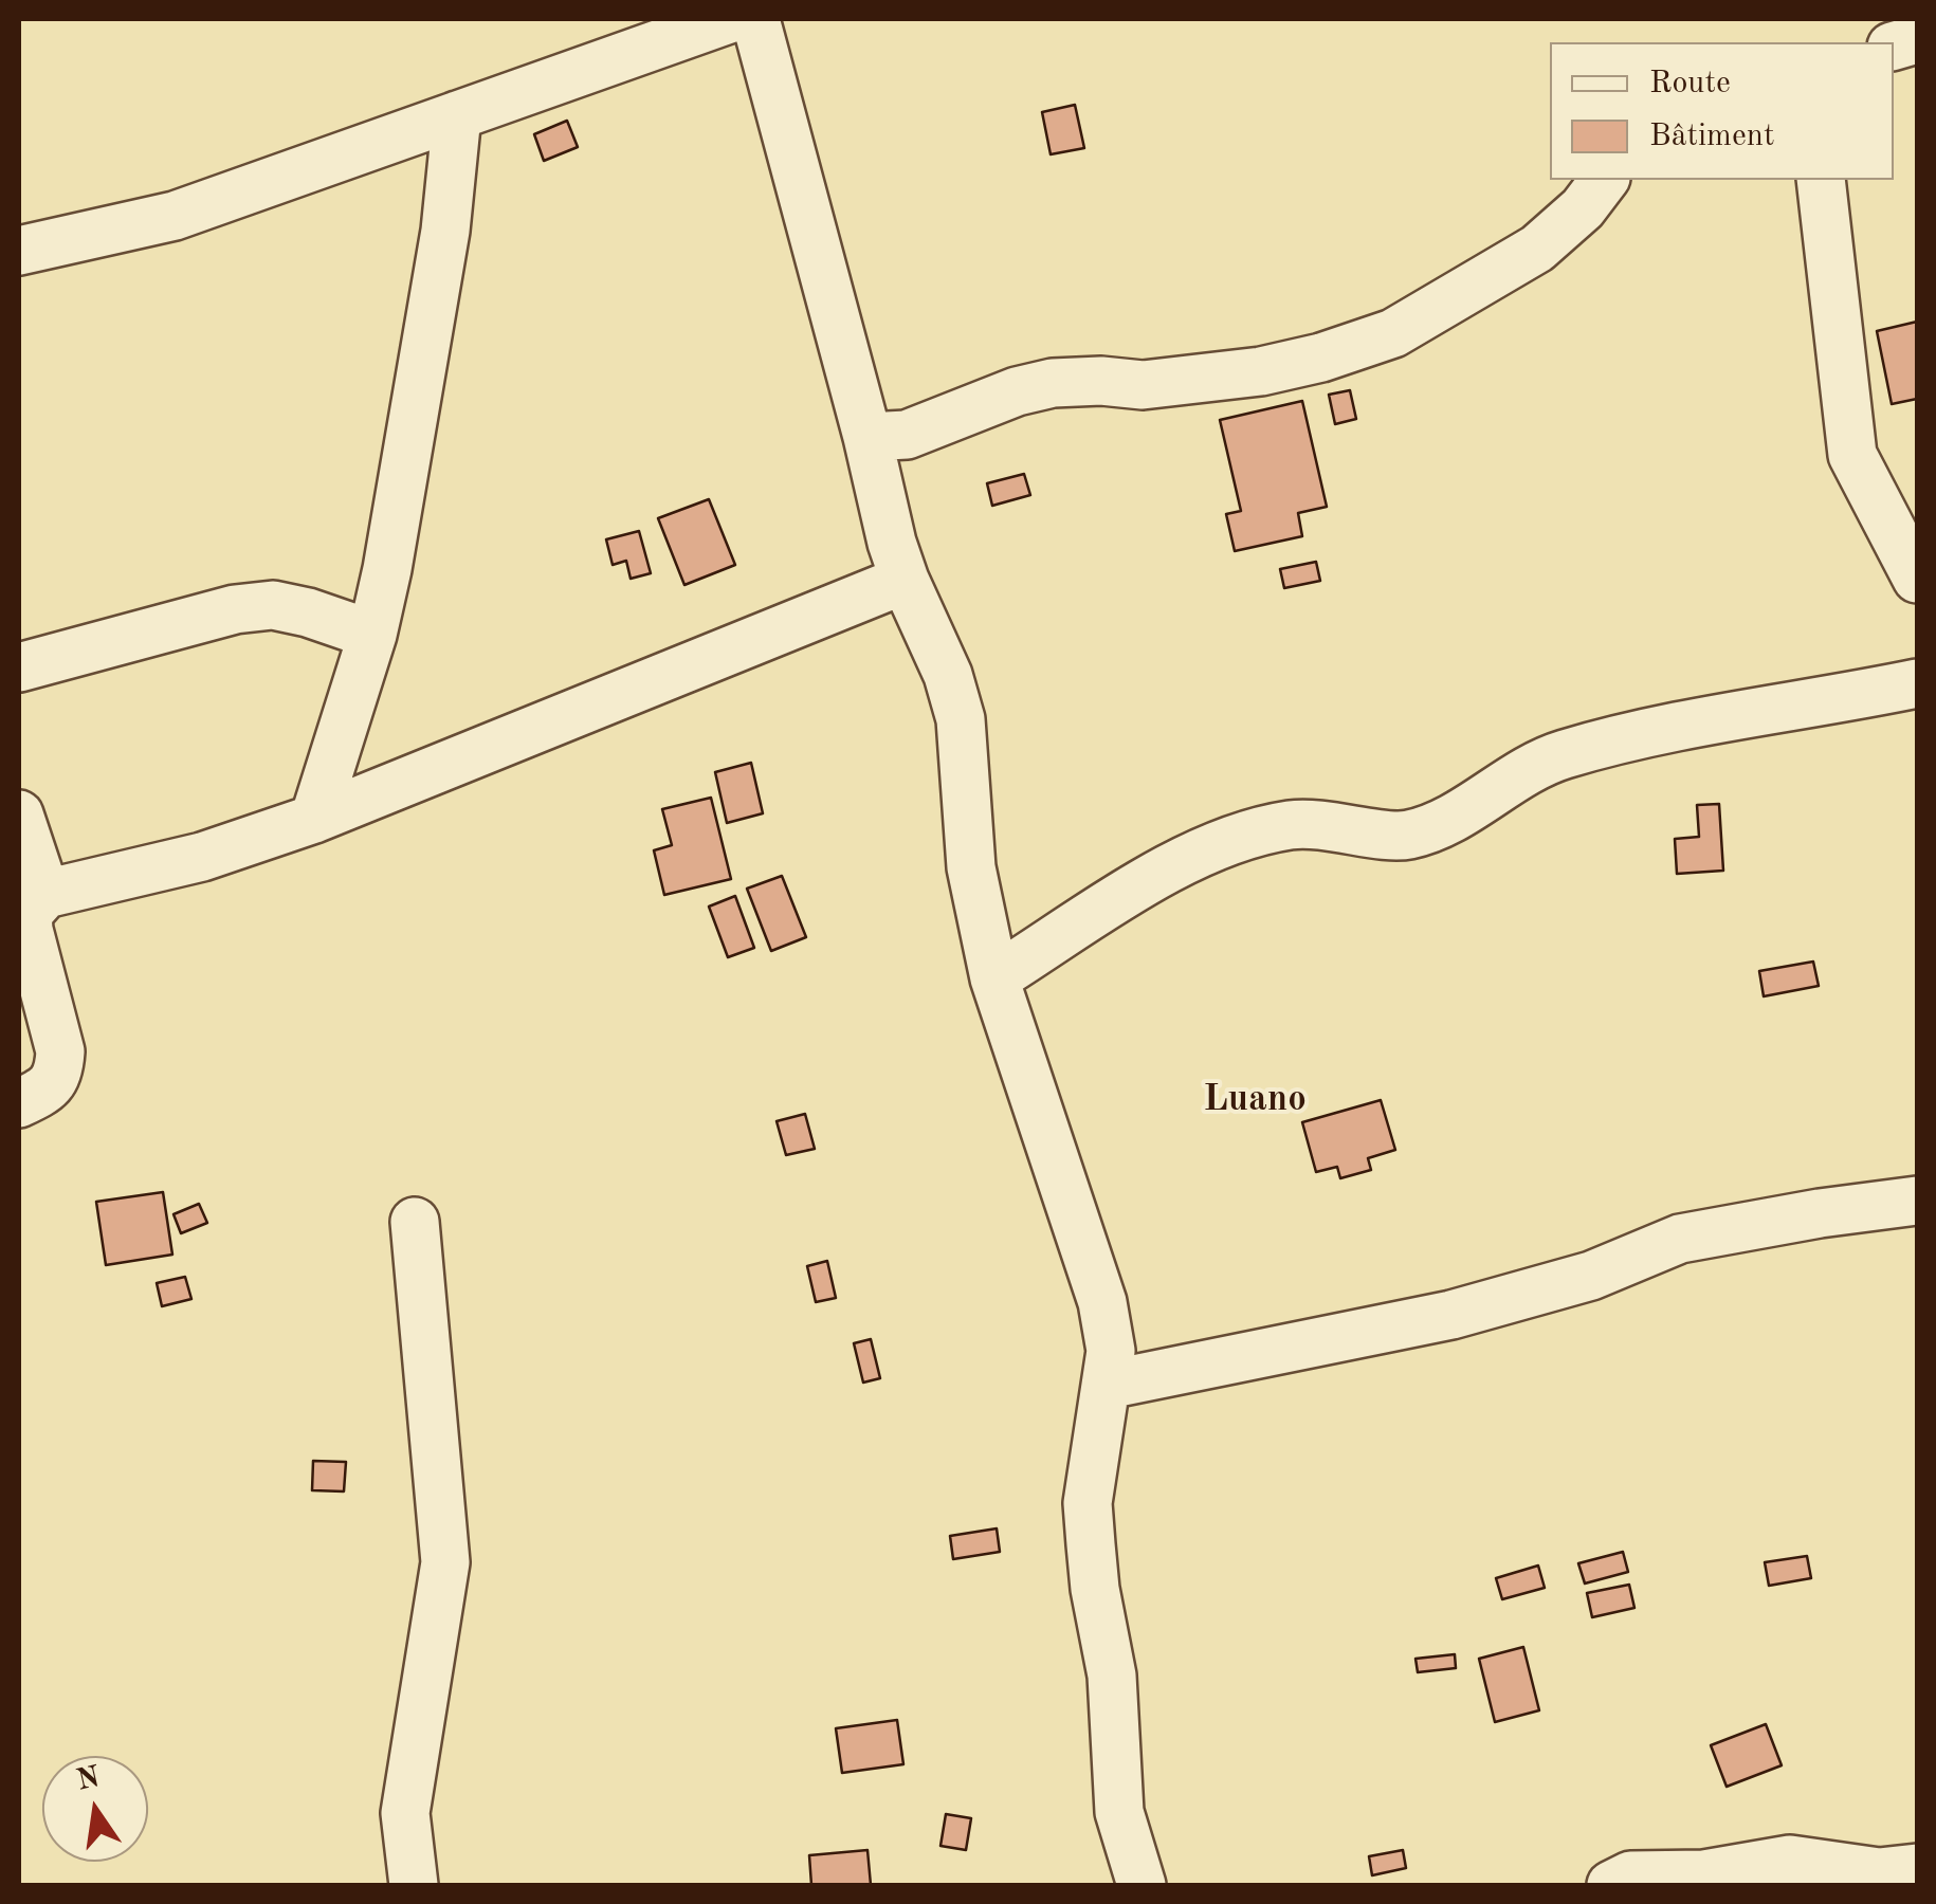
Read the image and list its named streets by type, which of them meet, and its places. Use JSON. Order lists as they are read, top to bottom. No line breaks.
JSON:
{"districts":["Luano"],"legend":["Route","Bâtiment"],"north":"top"}
